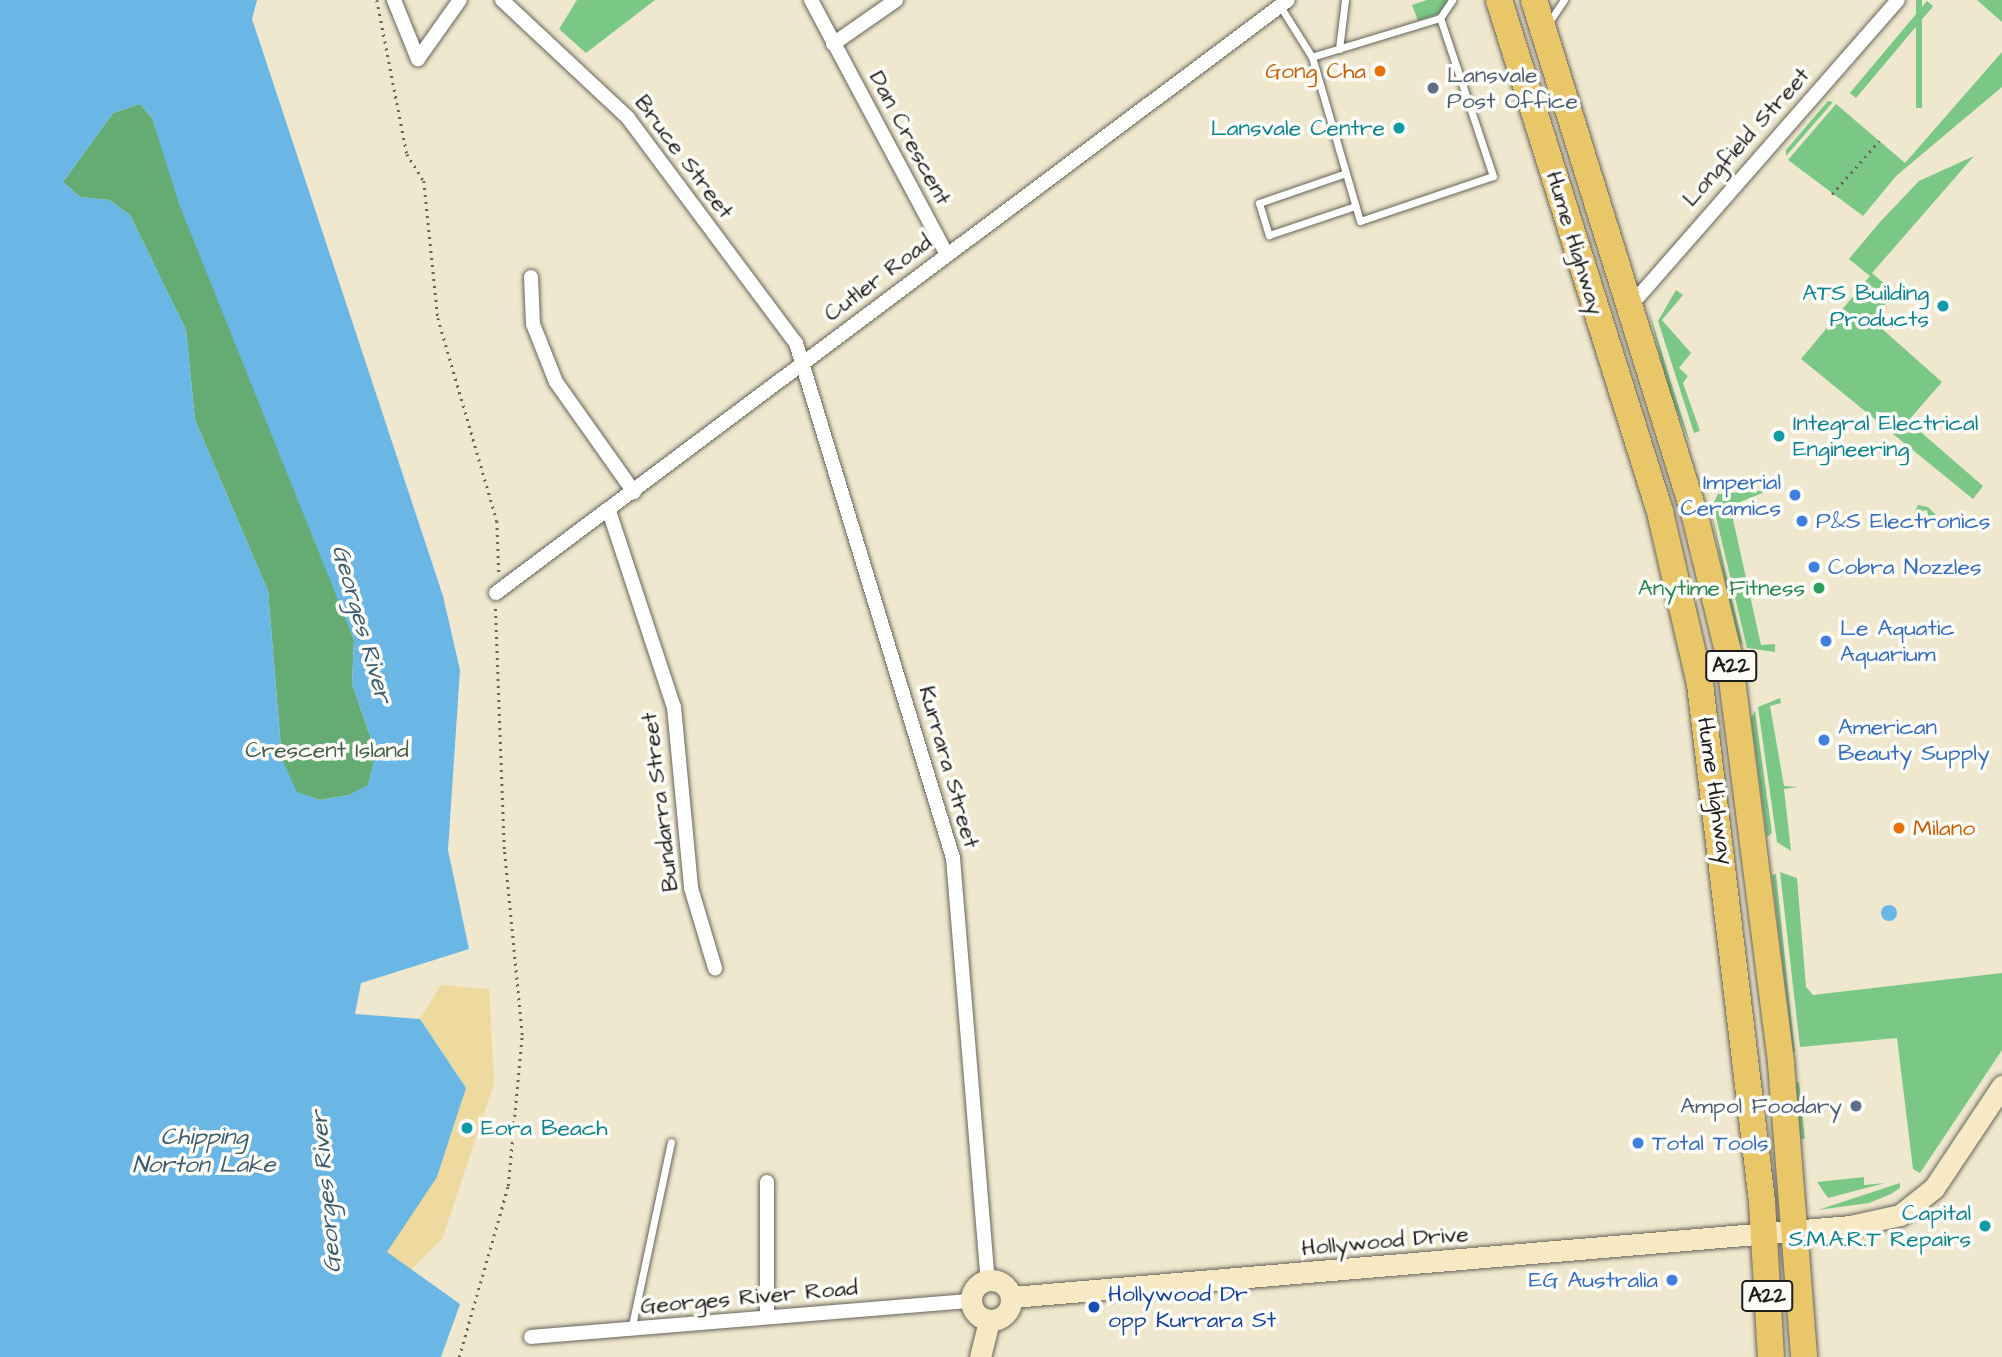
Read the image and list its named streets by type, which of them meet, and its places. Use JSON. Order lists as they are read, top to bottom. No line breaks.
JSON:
{"streets":{"highway":["Hume Highway","A22"],"street":["Longfield Street","Dan Crescent","Bruce Street","Cutler Road","Kurrara Street","Bundarra Street","Hollywood Drive","Georges River Road"]},"crossings":[["Longfield Street","Hume Highway"],["Dan Crescent","Cutler Road"],["Bruce Street","Cutler Road"],["Bruce Street","Kurrara Street"],["Hume Highway","Hollywood Drive"],["Cutler Road","Kurrara Street"],["Cutler Road","Bundarra Street"],["Kurrara Street","Hollywood Drive"],["Kurrara Street","Georges River Road"],["Hollywood Drive","Georges River Road"]],"water":["Georges River","Chipping Norton Lake"],"parks":["Crescent Island"],"places":["Gong Cha","Lansvale Post Office","Lansvale Centre","ATS Building Products","Integral Electrical Engineering","Imperial Ceramics","P&S Electronics","Cobra Nozzles","Anytime Fitness","Le Aquatic Aquarium","American Beauty Supply","Milano","Ampol Foodary","Eora Beach","Total Tools","Capital S.M.A.R.T Repairs","EG Australia","Hollywood Dr opp Kurrara St"]}
